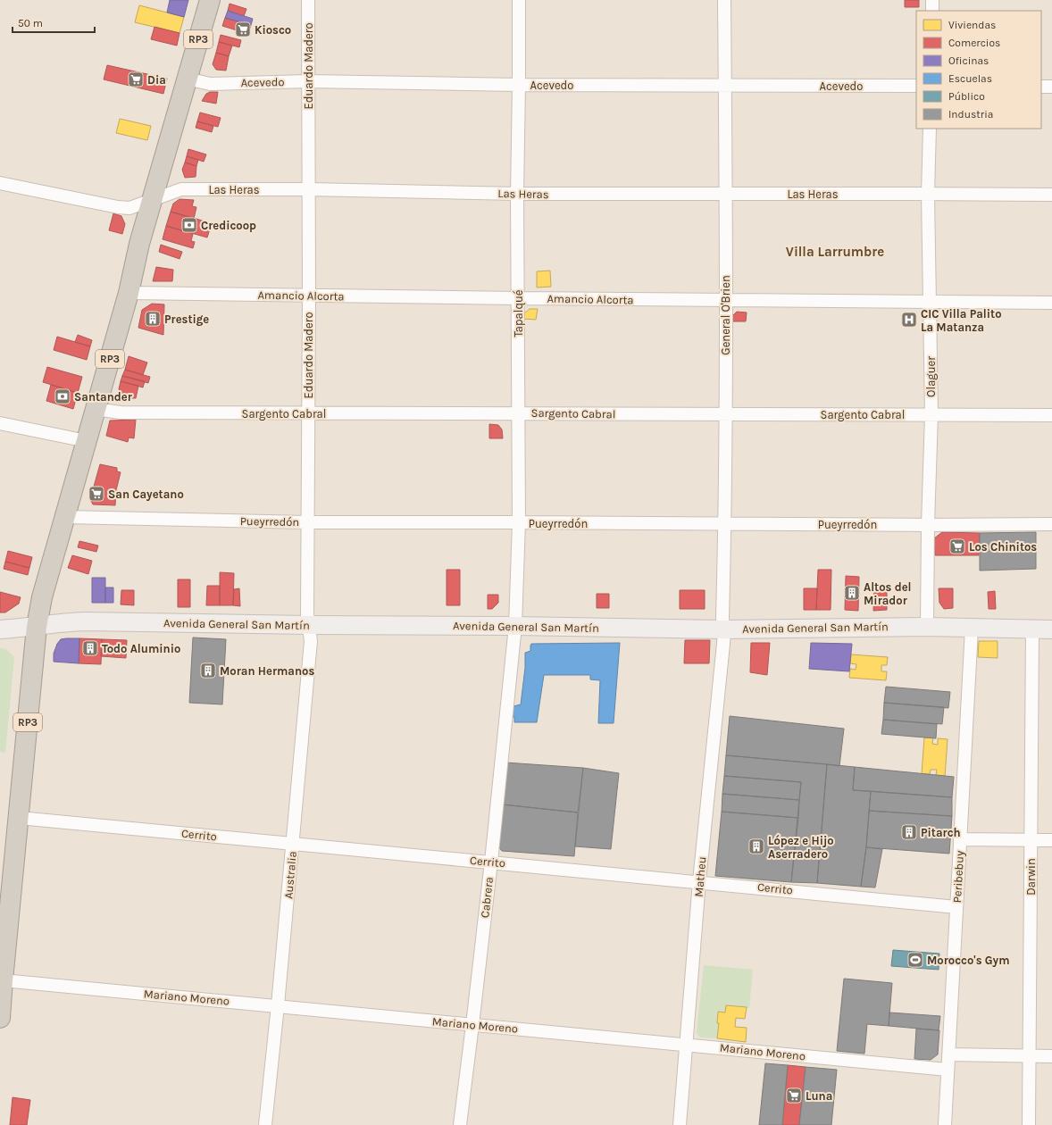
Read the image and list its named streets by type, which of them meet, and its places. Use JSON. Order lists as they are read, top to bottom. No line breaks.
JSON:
{"streets":{"highway":["RP3"],"main road":["Avenida General San Martín"],"street":["Eduardo Madero","Acevedo","Las Heras","Amancio Alcorta","Tapalqué","General O'Brien","Olaguer","Sargento Cabral","Pueyrredón","Cerrito","Australia","Matheu","Peribebuy","Darwin","Cabrera","Mariano Moreno"]},"crossings":[["RP3","Acevedo"],["RP3","Las Heras"],["RP3","Amancio Alcorta"],["RP3","Sargento Cabral"],["RP3","Pueyrredón"],["RP3","Avenida General San Martín"],["RP3","Cerrito"],["RP3","Mariano Moreno"],["Eduardo Madero","Acevedo"],["Eduardo Madero","Las Heras"],["Eduardo Madero","Amancio Alcorta"],["Eduardo Madero","Sargento Cabral"],["Eduardo Madero","Pueyrredón"],["Eduardo Madero","Avenida General San Martín"],["Eduardo Madero","Australia"],["Acevedo","Tapalqué"],["Acevedo","General O'Brien"],["Las Heras","Tapalqué"],["Las Heras","General O'Brien"],["Las Heras","Olaguer"],["Amancio Alcorta","Tapalqué"],["Amancio Alcorta","General O'Brien"],["Amancio Alcorta","Olaguer"],["Tapalqué","Sargento Cabral"],["Tapalqué","Pueyrredón"],["Tapalqué","Avenida General San Martín"],["Tapalqué","Cabrera"],["General O'Brien","Sargento Cabral"],["General O'Brien","Pueyrredón"],["General O'Brien","Avenida General San Martín"],["General O'Brien","Matheu"],["Olaguer","Sargento Cabral"],["Olaguer","Pueyrredón"],["Olaguer","Avenida General San Martín"],["Avenida General San Martín","Australia"],["Avenida General San Martín","Matheu"],["Avenida General San Martín","Peribebuy"],["Avenida General San Martín","Darwin"],["Avenida General San Martín","Cabrera"],["Cerrito","Australia"],["Cerrito","Matheu"],["Cerrito","Peribebuy"],["Cerrito","Cabrera"],["Australia","Mariano Moreno"],["Matheu","Mariano Moreno"],["Peribebuy","Mariano Moreno"],["Cabrera","Mariano Moreno"]],"districts":["Villa Larrumbre"],"places":{"supermarket":["Kiosco","Dia","San Cayetano","Los Chinitos","Luna"],"bank":["Credicoop","Santander"],"building":["Prestige","Altos del Mirador","Todo Aluminio","Moran Hermanos","Pitarch","López e Hijo Aserradero"],"hospital":["CIC Villa Palito La Matanza"],"sports":["Morocco's Gym"]},"legend":["Viviendas","Comercios","Oficinas","Escuelas","Público","Industria"],"scale_bar":"50 m"}
